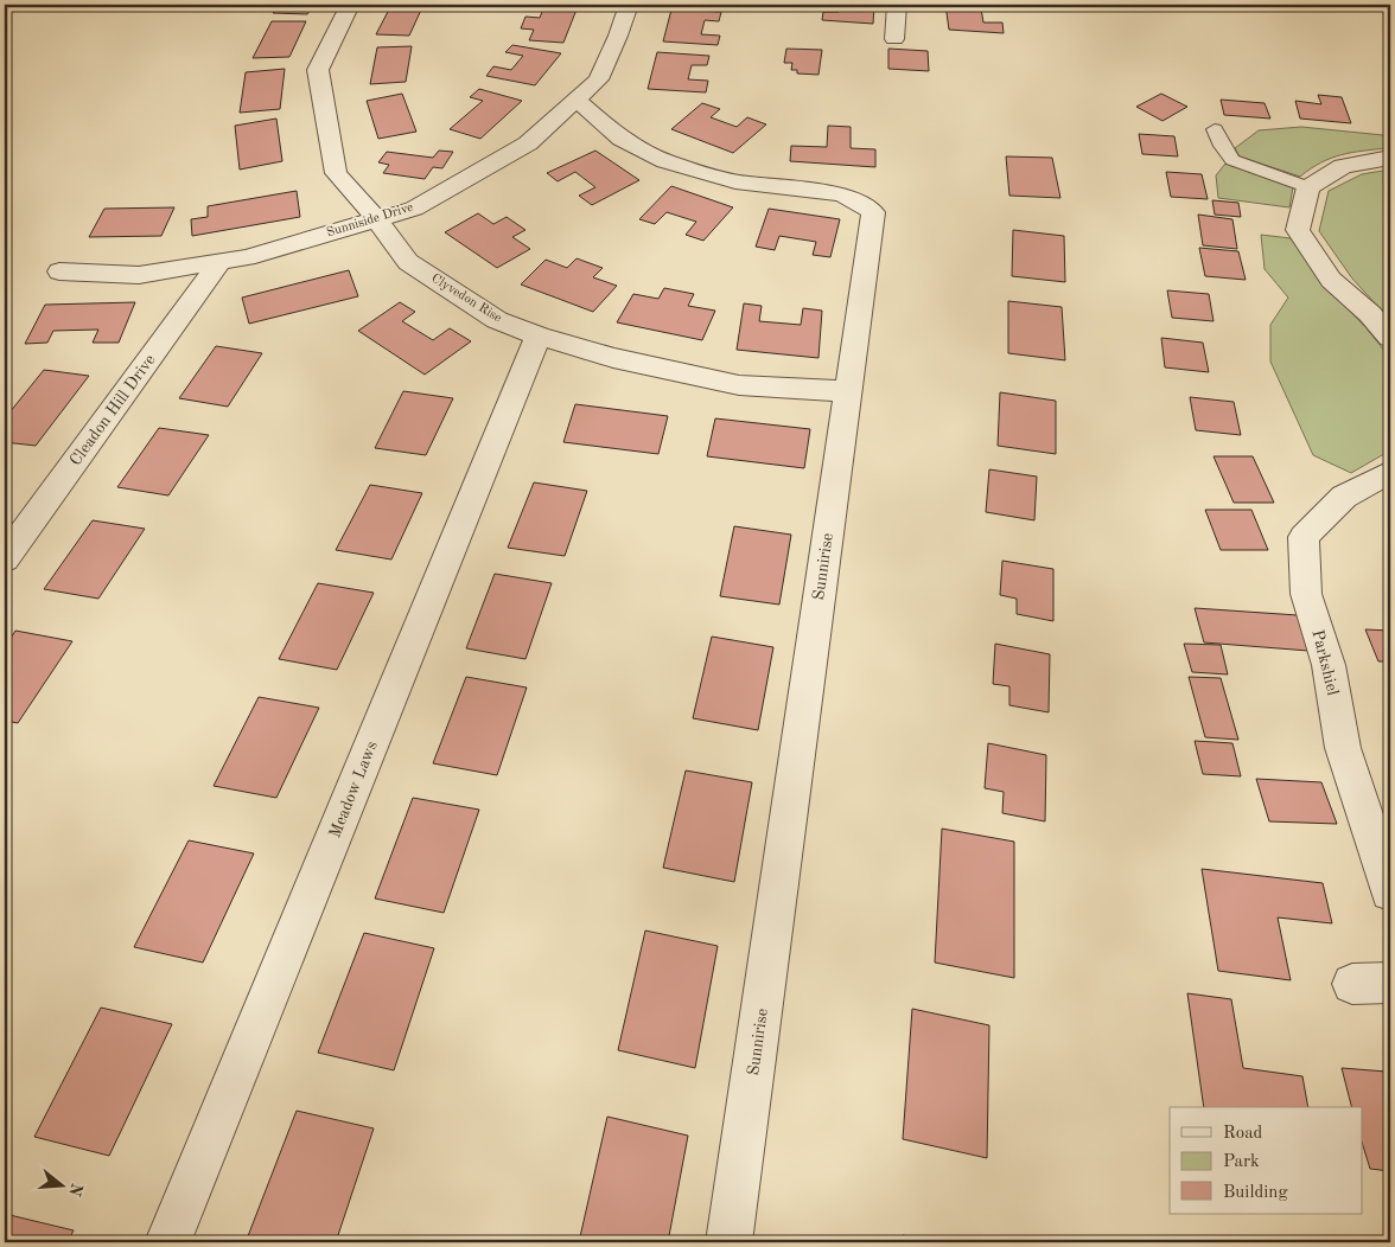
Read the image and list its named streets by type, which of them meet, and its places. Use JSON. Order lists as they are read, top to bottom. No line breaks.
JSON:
{"streets":{"street":["Sunniside Drive","Clyvedon Rise","Cleadon Hill Drive","Sunnirise","Parkshiel","Meadow Laws"]},"crossings":[["Sunniside Drive","Clyvedon Rise"],["Sunniside Drive","Cleadon Hill Drive"],["Sunniside Drive","Sunnirise"],["Clyvedon Rise","Sunnirise"],["Clyvedon Rise","Meadow Laws"]],"legend":["Road","Park","Building"],"north":"right"}
